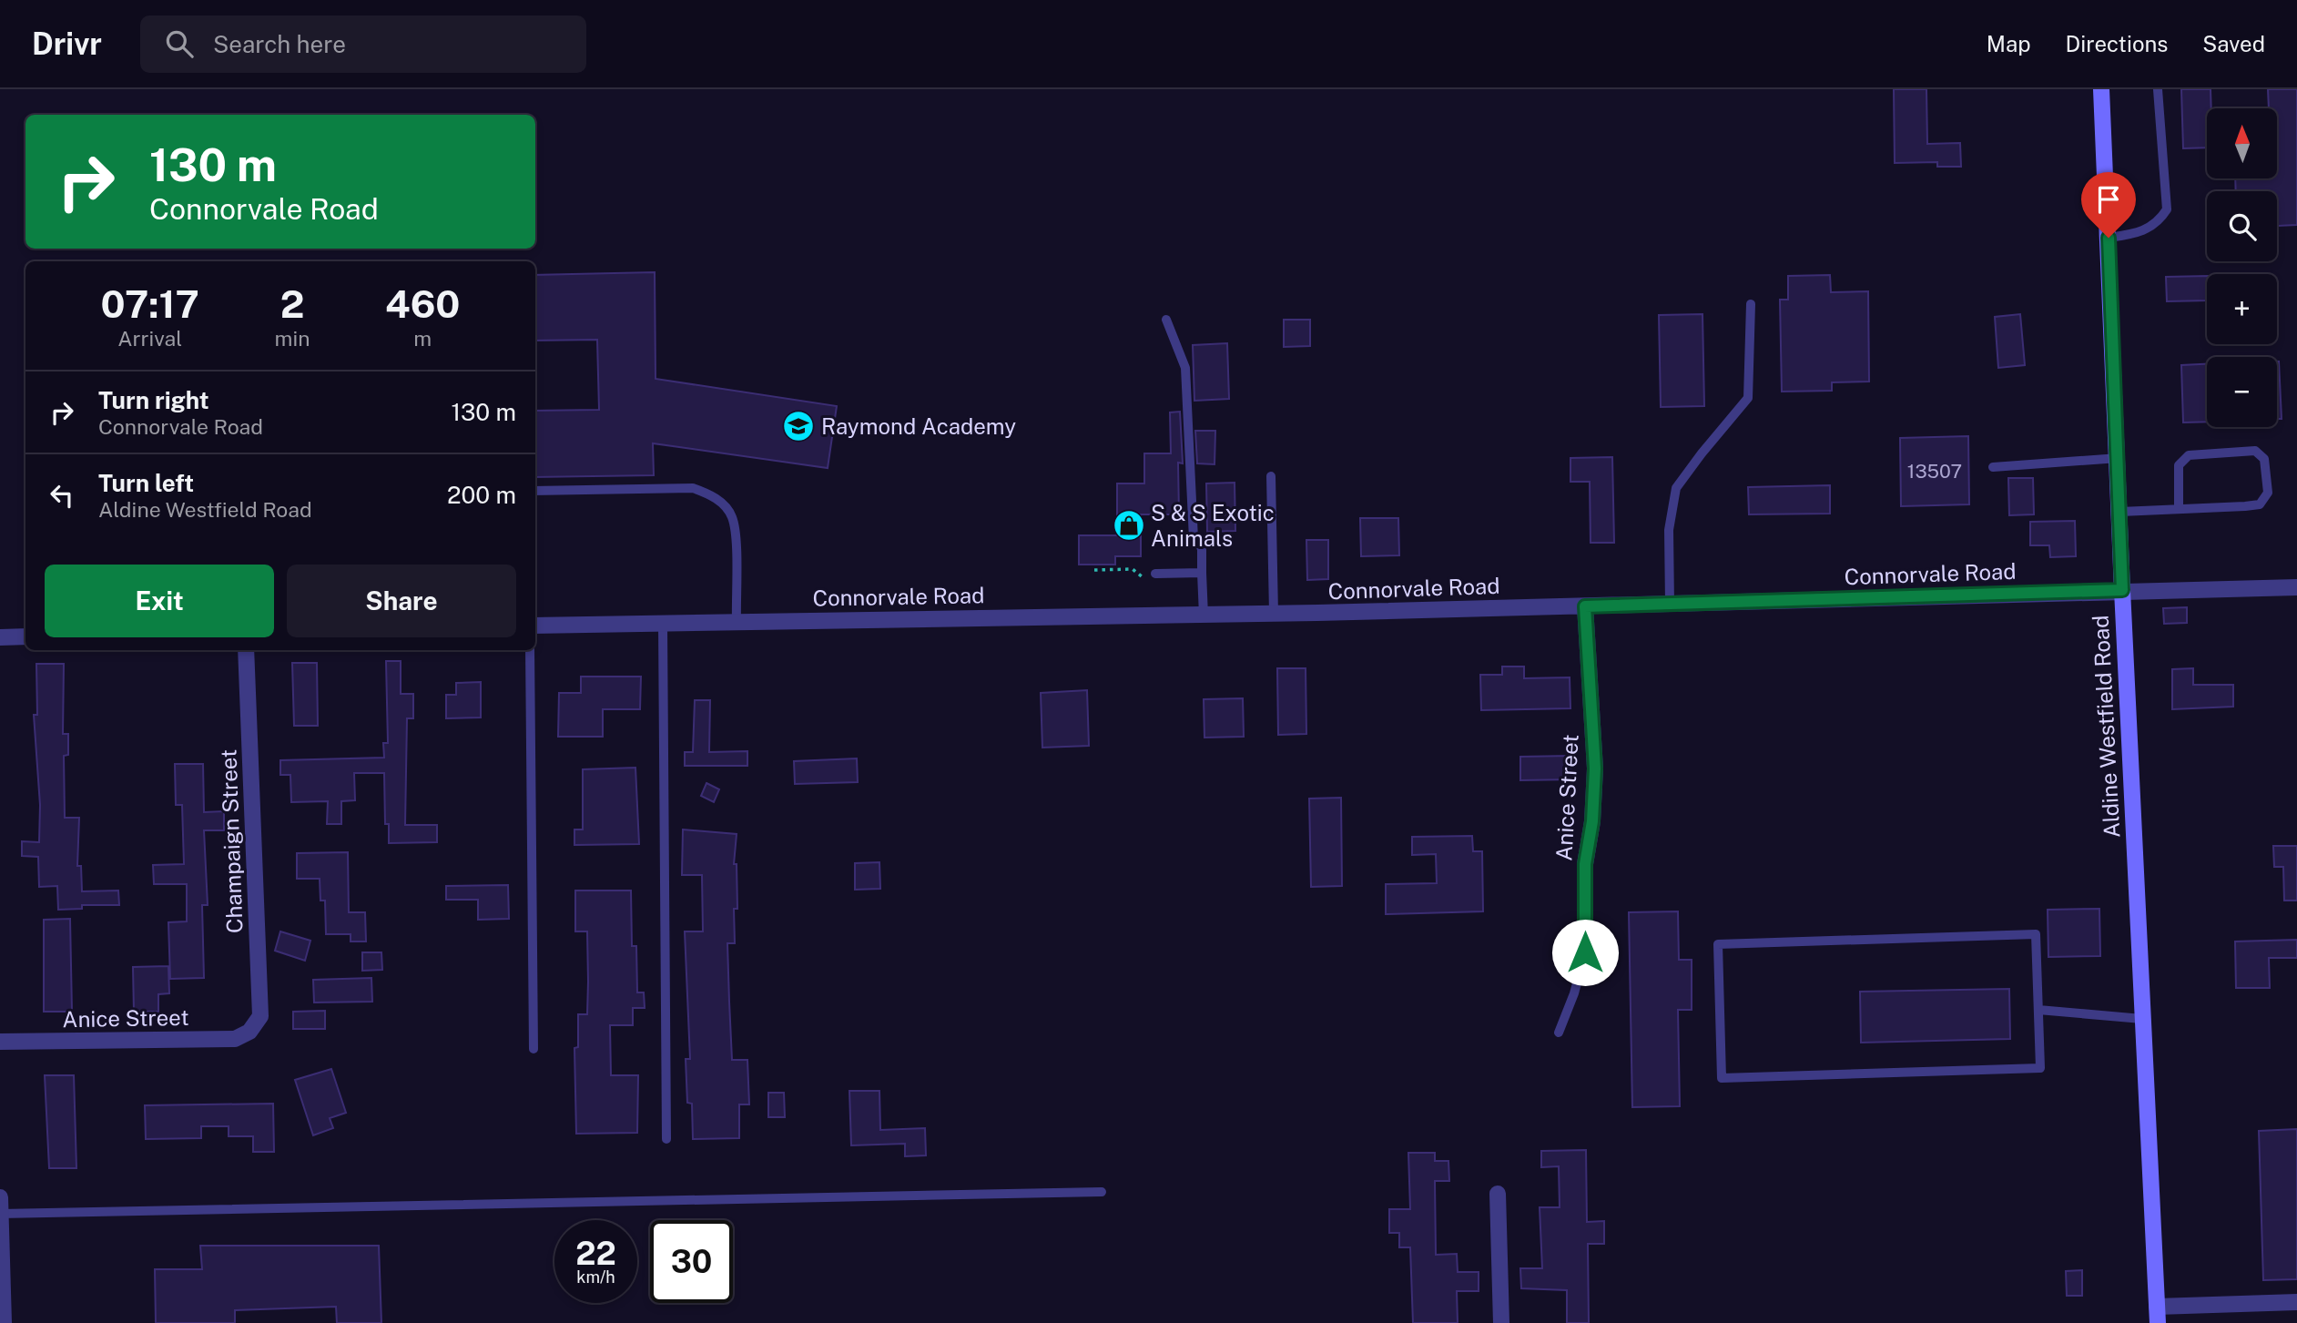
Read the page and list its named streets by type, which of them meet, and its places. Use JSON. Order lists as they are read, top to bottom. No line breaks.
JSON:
{"streets":{"main road":["Aldine Westfield Road"],"street":["Connorvale Road","Anice Street","Champaign Street"]},"crossings":[["Connorvale Road","Aldine Westfield Road"],["Connorvale Road","Anice Street"],["Anice Street","Champaign Street"]],"places":{"school or university":["Raymond Academy"],"shop":["S & S Exotic Animals"]},"house_numbers":["13507"],"north":"top","page":{"header":"Drivr","search":"Search here","nav":["Map","Directions","Saved"],"map_buttons":["+","−"],"turn":["130 m","Connorvale Road"],"eta":["07:17","Arrival","2","min","460","m"],"list":[{"name":"Turn right","note":"Connorvale Road","value":"130 m"},{"name":"Turn left","note":"Aldine Westfield Road","value":"200 m"}],"buttons":["Exit","Share"],"speed":"22 km/h","limit":"30"}}
